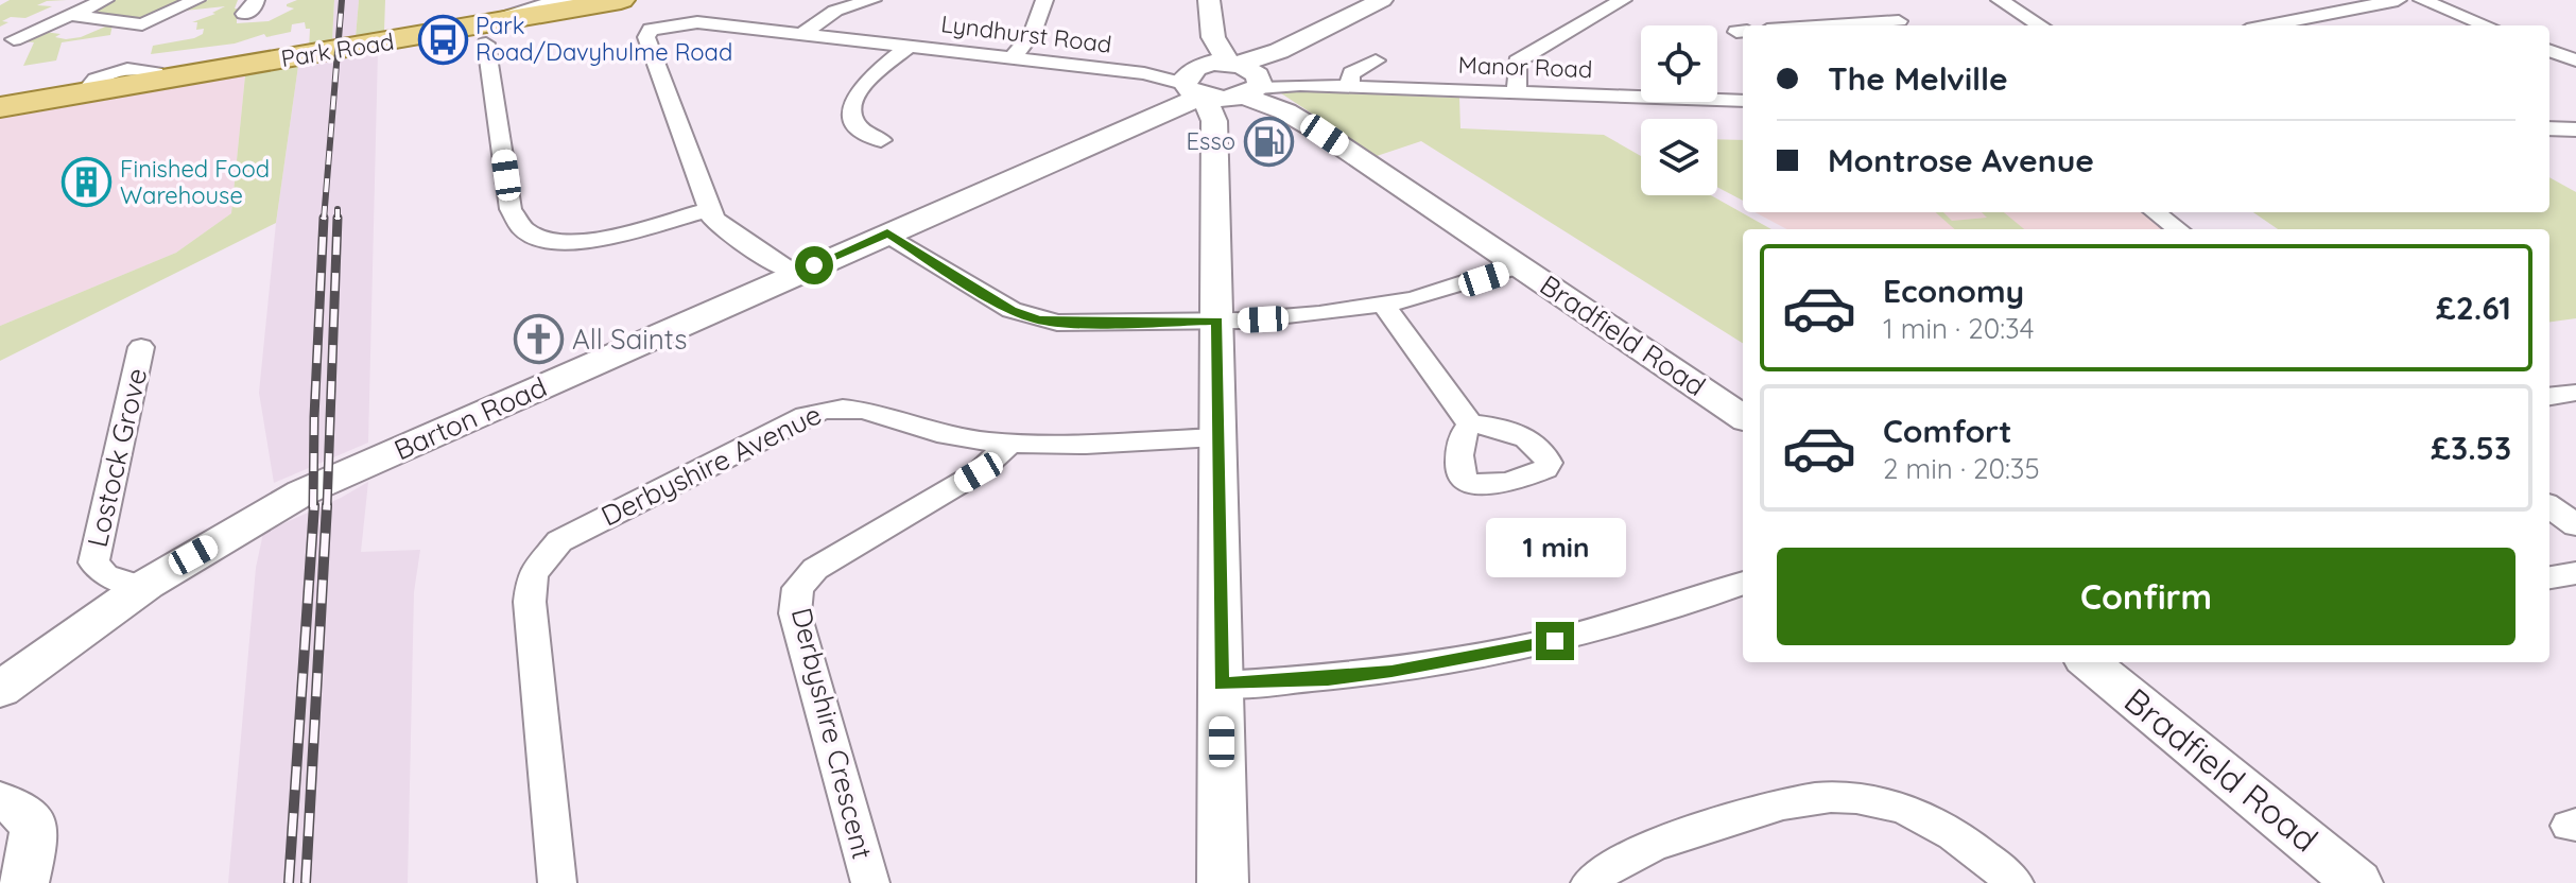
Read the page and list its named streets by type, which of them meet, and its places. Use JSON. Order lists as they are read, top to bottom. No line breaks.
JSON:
{"streets":{"main road":["Park Road"],"street":["Lyndhurst Road","Manor Road","Bradfield Road","Barton Road","Lostock Grove","Derbyshire Avenue","Derbyshire Crescent"]},"crossings":[["Lyndhurst Road","Park Road"],["Lyndhurst Road","Manor Road"],["Lyndhurst Road","Bradfield Road"],["Lyndhurst Road","Barton Road"],["Manor Road","Bradfield Road"],["Manor Road","Barton Road"],["Bradfield Road","Barton Road"],["Barton Road","Lostock Grove"],["Derbyshire Avenue","Derbyshire Crescent"]],"places":{"bus stop":["Park Road/Davyhulme Road"],"fuel station":["Esso"],"building":["Finished Food Warehouse"],"church":["All Saints"]},"page":{"banner":["The Melville","Montrose Avenue"],"list":[{"name":"Economy","note":"1 min · 20:34","value":"£2.61"},{"name":"Comfort","note":"2 min · 20:35","value":"£3.53"}],"bubble":"1 min","buttons":"Confirm"}}
